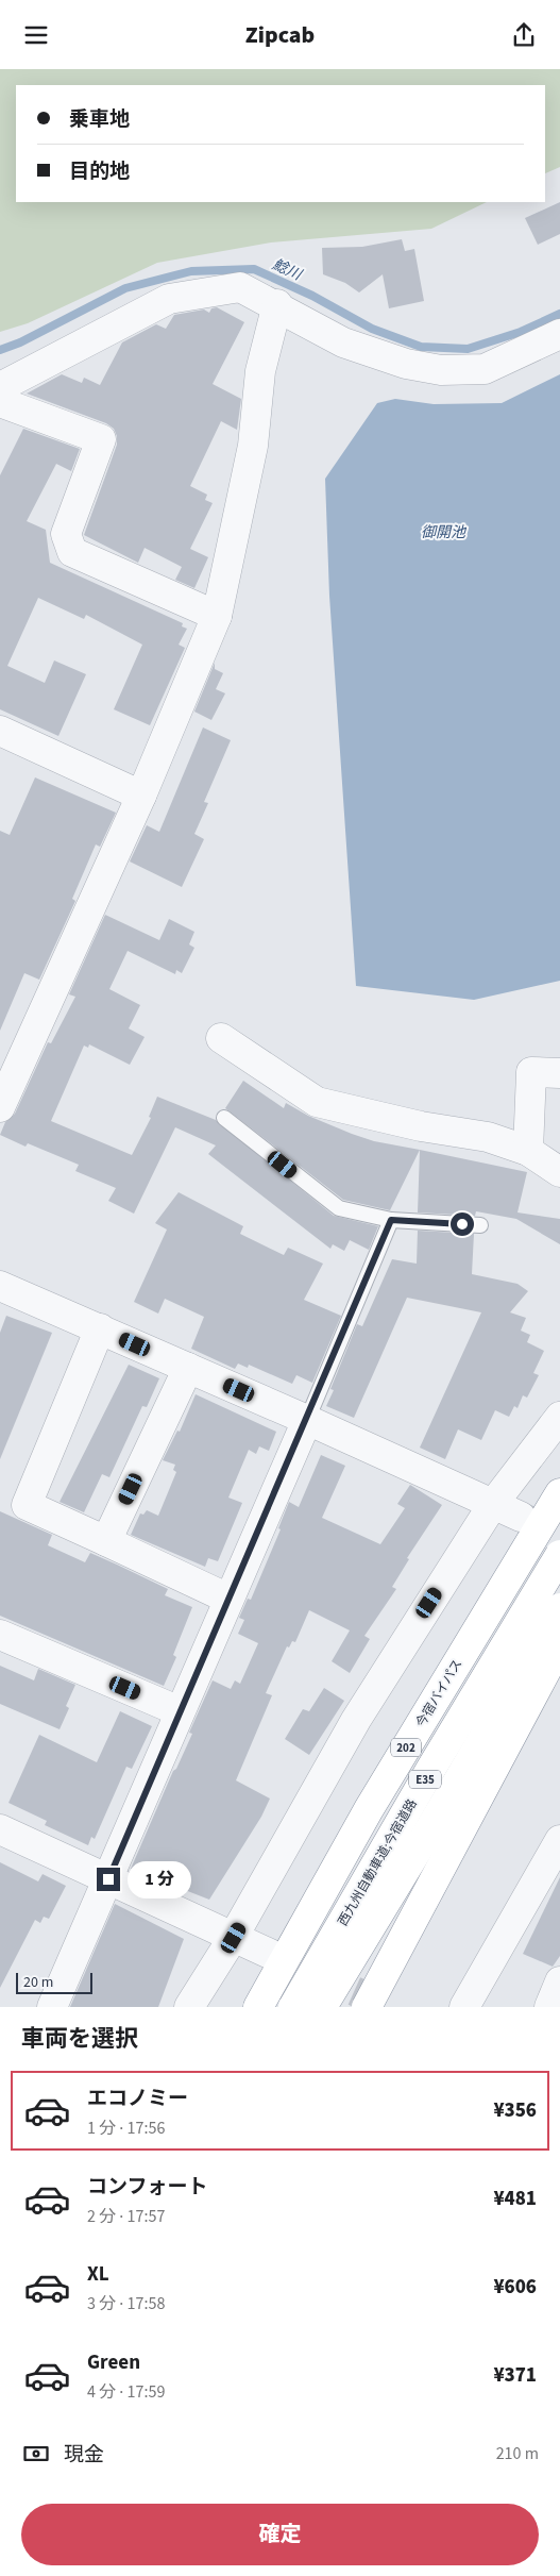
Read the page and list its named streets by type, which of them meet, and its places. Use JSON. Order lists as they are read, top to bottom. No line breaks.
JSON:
{"streets":{"highway":["今宿バイパス","202","E35","西九州自動車道;今宿道路"]},"water":["鯰川","御開池"],"scale_bar":"20 m","page":{"header":"Zipcab","banner":["乗車地","目的地"],"bubble":"1 分","scale":"20 m","heading":"車両を選択","list":[{"name":"エコノミー","note":"1 分 · 17:56","value":"¥356"},{"name":"コンフォート","note":"2 分 · 17:57","value":"¥481"},{"name":"XL","note":"3 分 · 17:58","value":"¥606"},{"name":"Green","note":"4 分 · 17:59","value":"¥371"}],"pay":["現金","210 m"],"buttons":"確定"}}
